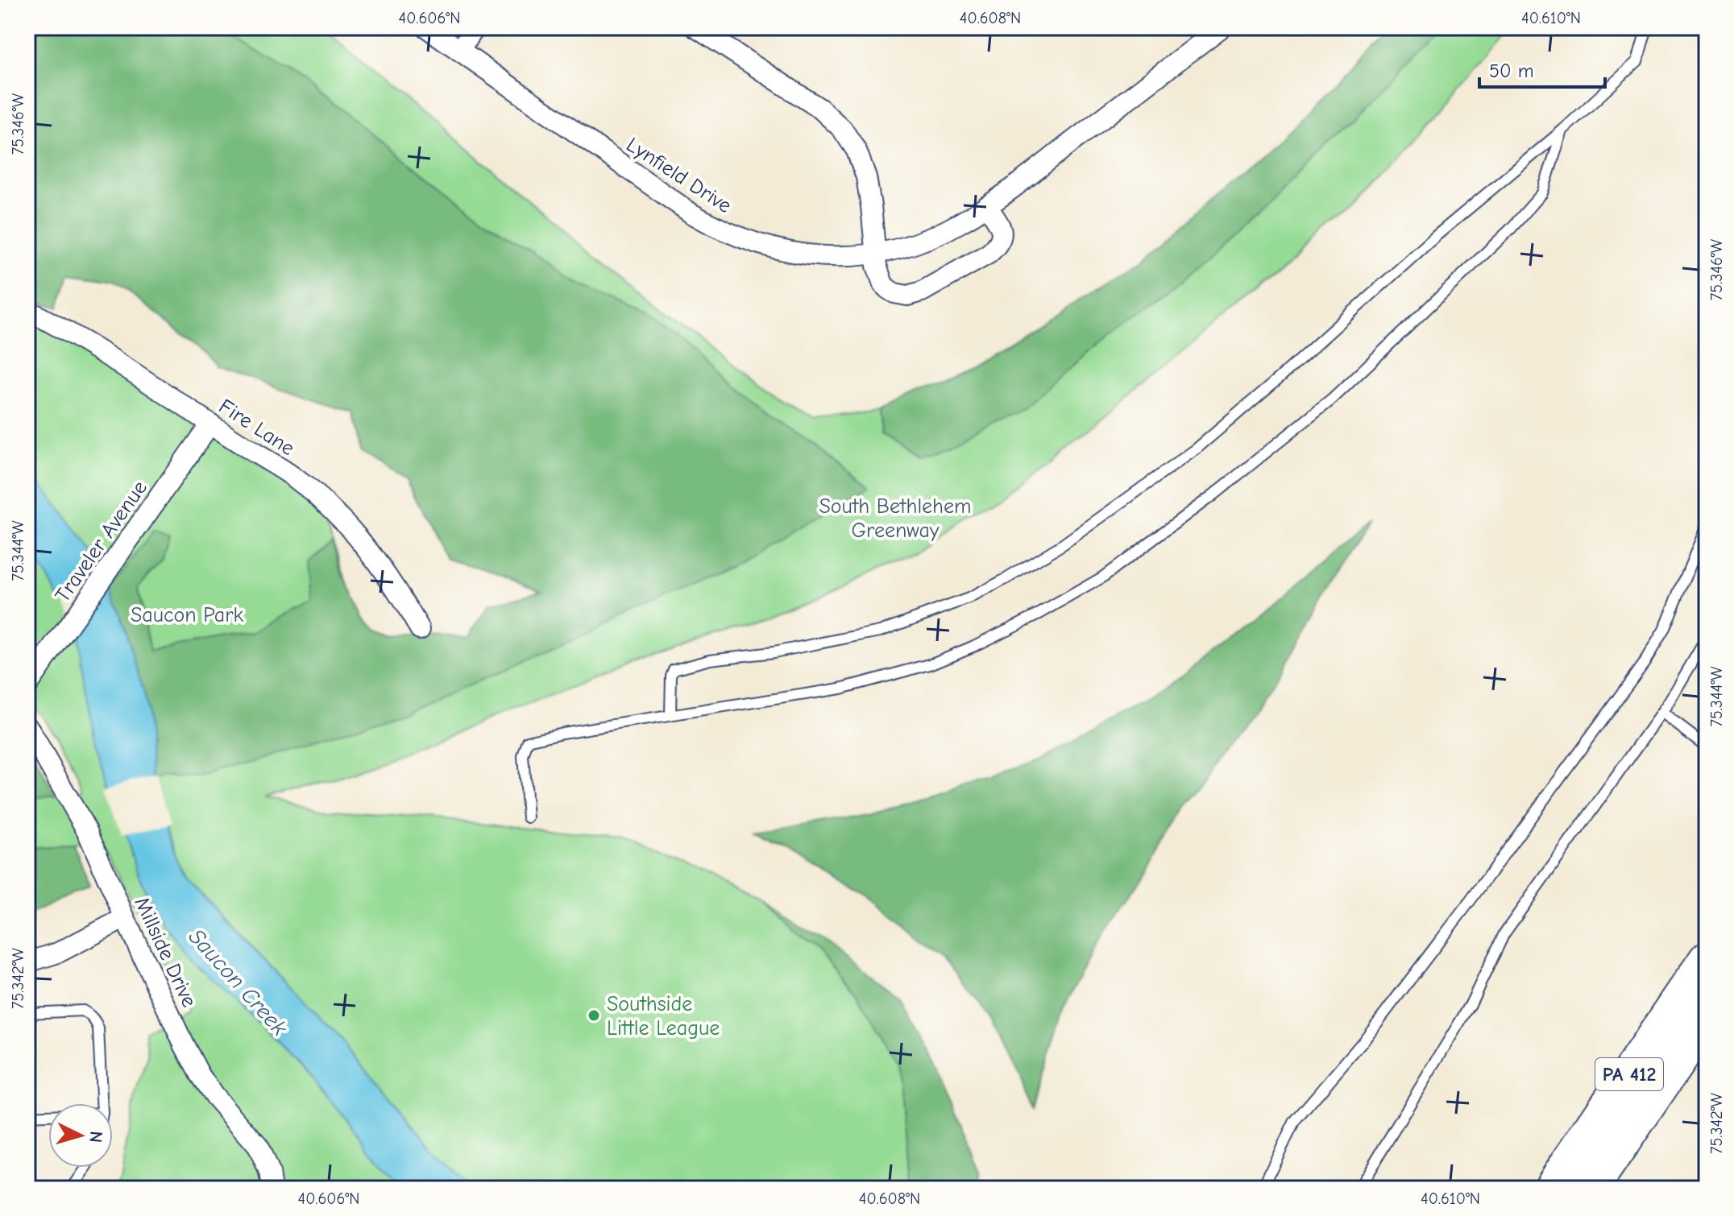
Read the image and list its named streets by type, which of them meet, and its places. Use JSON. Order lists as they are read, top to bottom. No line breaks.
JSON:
{"streets":{"highway":["PA 412"],"street":["Lynfield Drive","Fire Lane","Traveler Avenue","Millside Drive"]},"crossings":[["Fire Lane","Traveler Avenue"]],"water":["Saucon Creek"],"parks":["South Bethlehem Greenway","Saucon Park"],"places":["Southside Little League"],"scale_bar":"50 m","north":"right","coordinates":["40.606°N","40.608°N","40.610°N","75.346°W","75.344°W","75.342°W"]}
